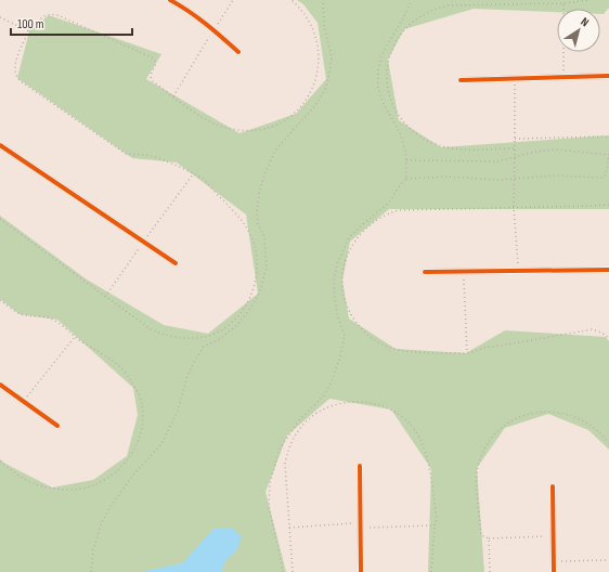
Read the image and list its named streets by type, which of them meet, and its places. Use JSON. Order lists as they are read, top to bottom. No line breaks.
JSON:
{"scale_bar":"100 m","north":"top right"}
